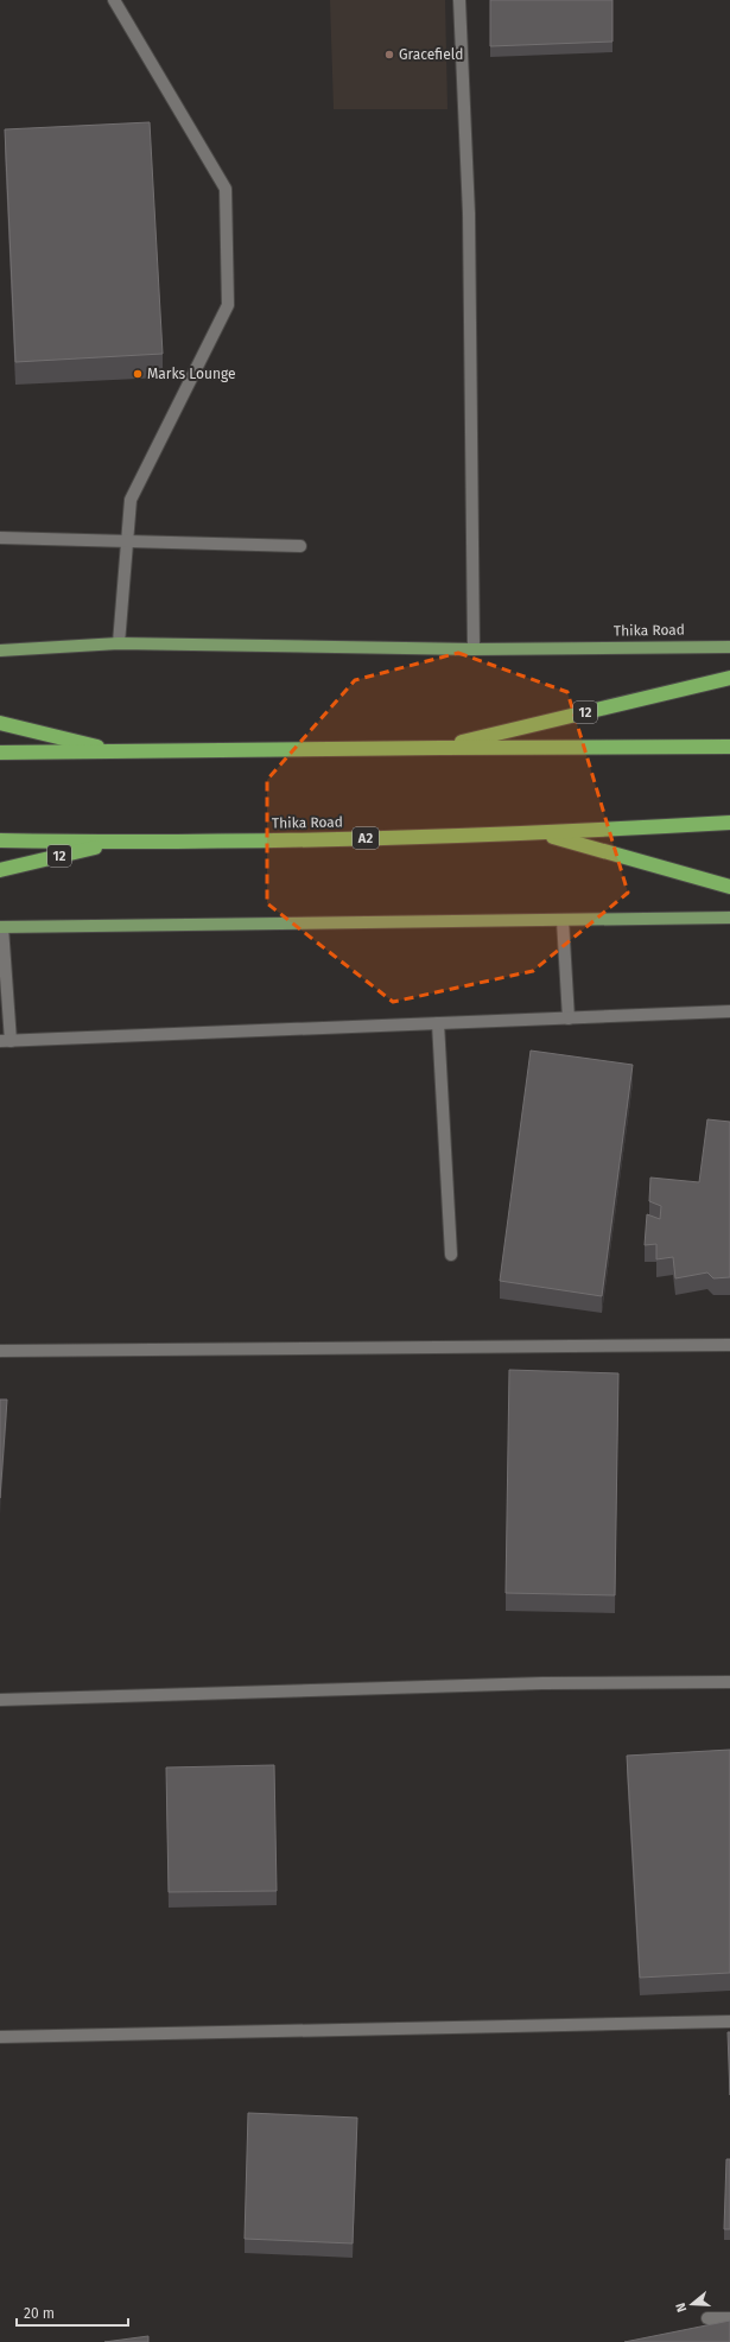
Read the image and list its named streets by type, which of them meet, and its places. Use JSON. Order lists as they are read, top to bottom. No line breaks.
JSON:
{"streets":{"highway":["Thika Road","12","A2"]},"crossings":[["Thika Road","12"]],"places":["Gracefield","Marks Lounge"],"scale_bar":"20 m","north":"left"}
